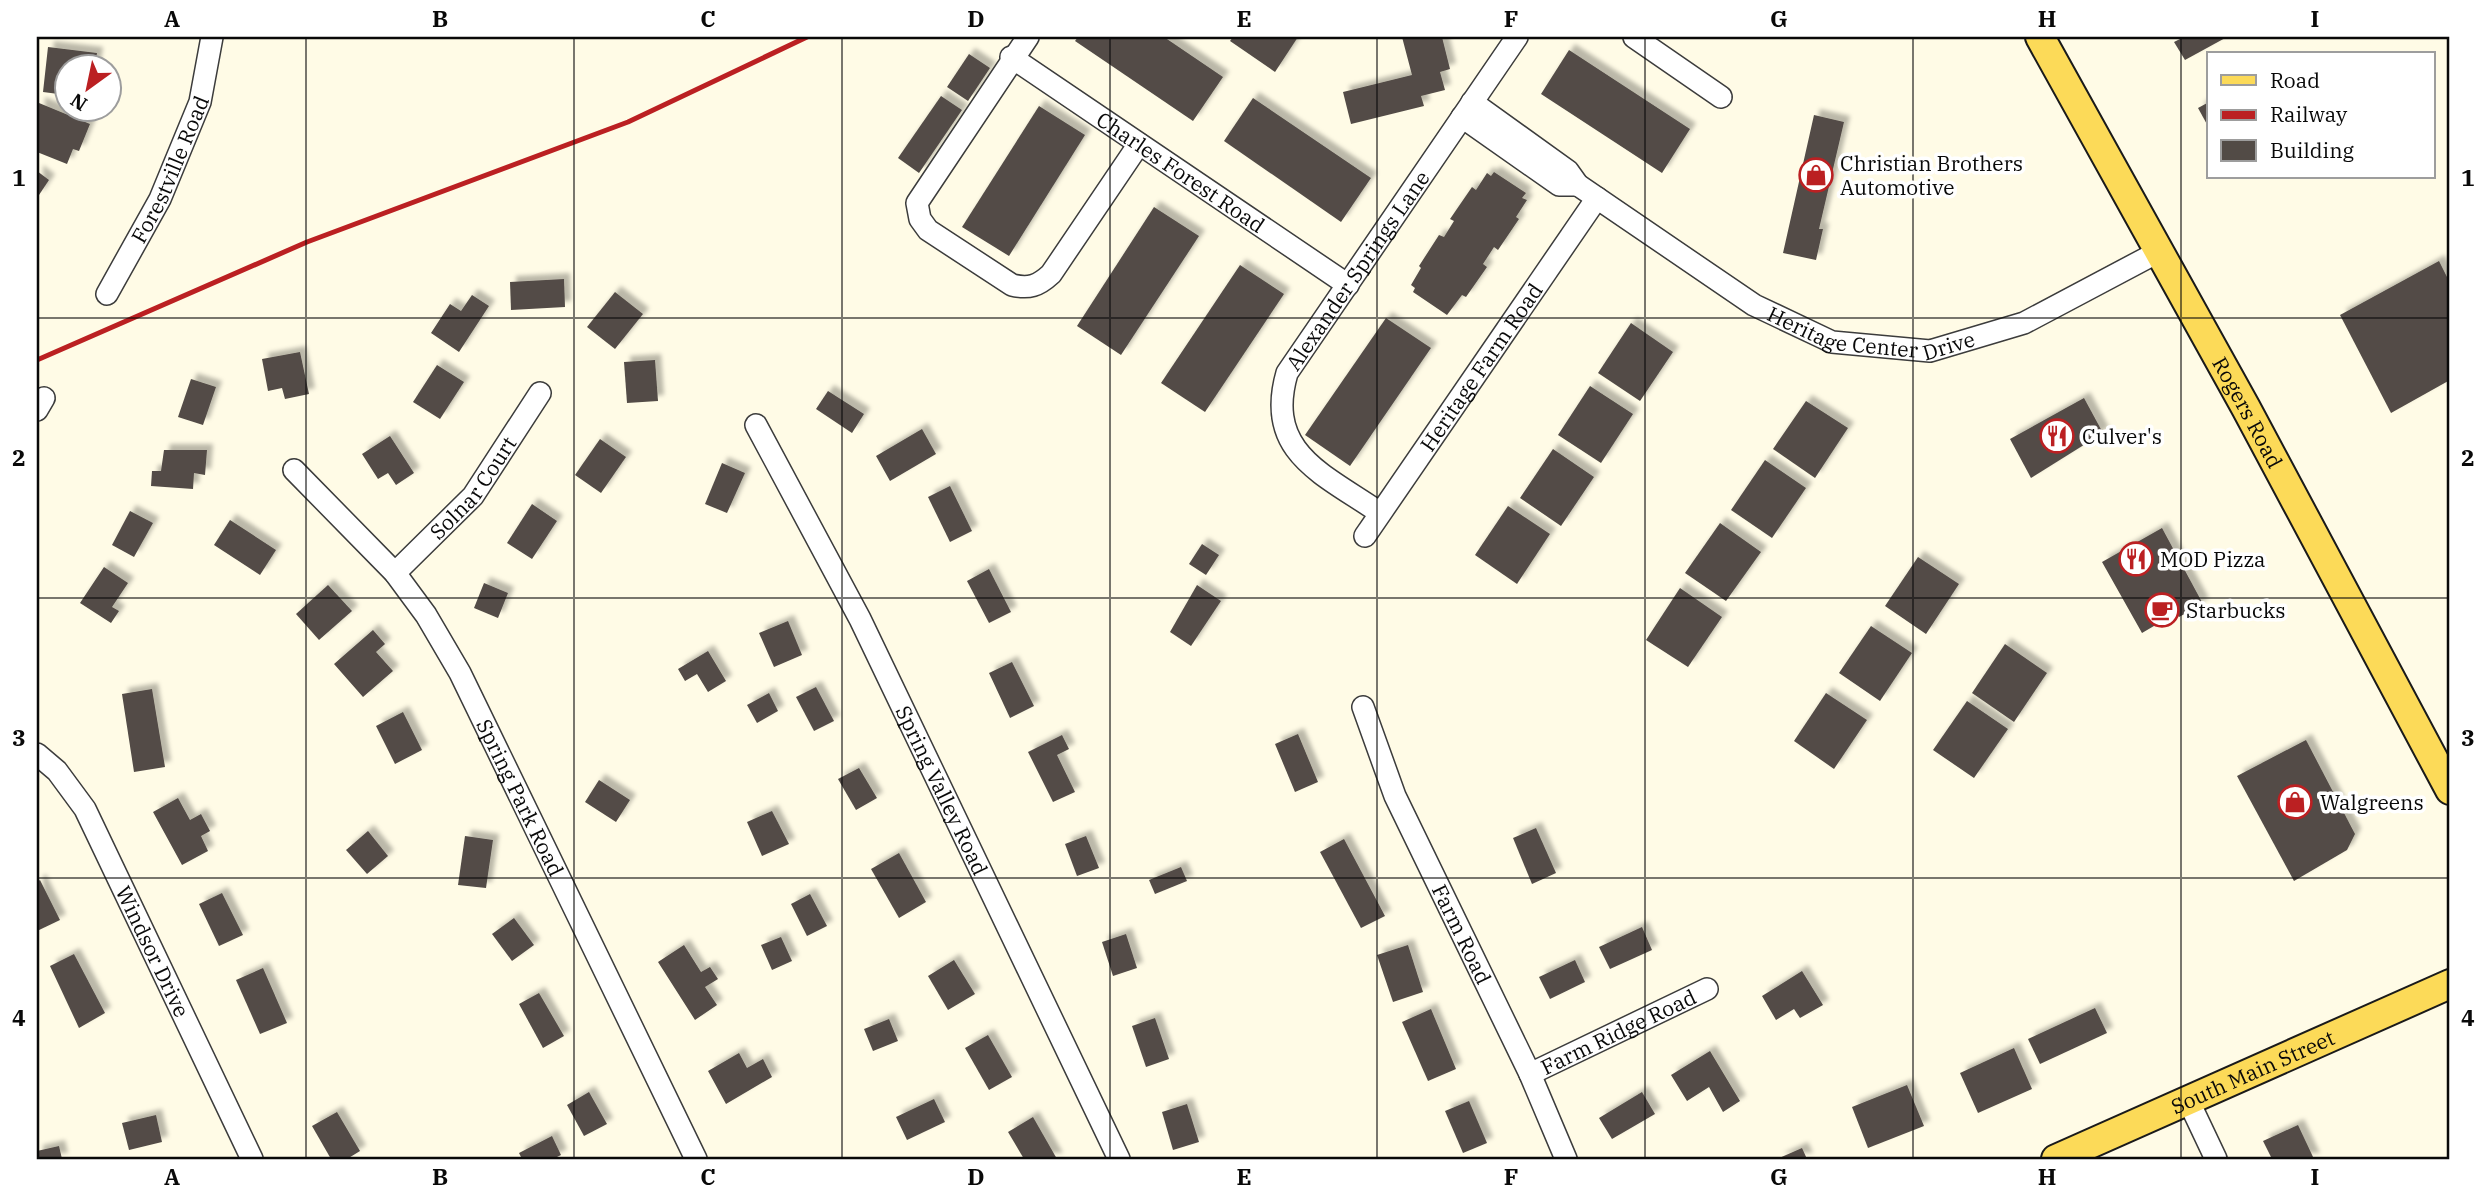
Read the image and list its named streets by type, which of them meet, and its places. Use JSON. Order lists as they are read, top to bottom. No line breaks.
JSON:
{"streets":{"main road":["Rogers Road","South Main Street"],"street":["Forestville Road","Charles Forest Road","Alexander Springs Lane","Heritage Center Drive","Heritage Farm Road","Solnar Court","Spring Valley Road","Spring Park Road","Farm Road","Windsor Drive","Farm Ridge Road"]},"crossings":[["Charles Forest Road","Alexander Springs Lane"],["Alexander Springs Lane","Heritage Farm Road"],["Heritage Center Drive","Heritage Farm Road"],["Heritage Center Drive","Rogers Road"],["Solnar Court","Spring Park Road"],["Farm Road","Farm Ridge Road"]],"places":{"shop":["Christian Brothers Automotive","Walgreens"],"restaurant":["Culver's","MOD Pizza"],"cafe":["Starbucks"]},"legend":["Road","Railway","Building"],"north":"bottom left","grid":{"columns":["A","B","C","D","E","F","G","H","I"],"rows":["1","2","3","4"]}}
